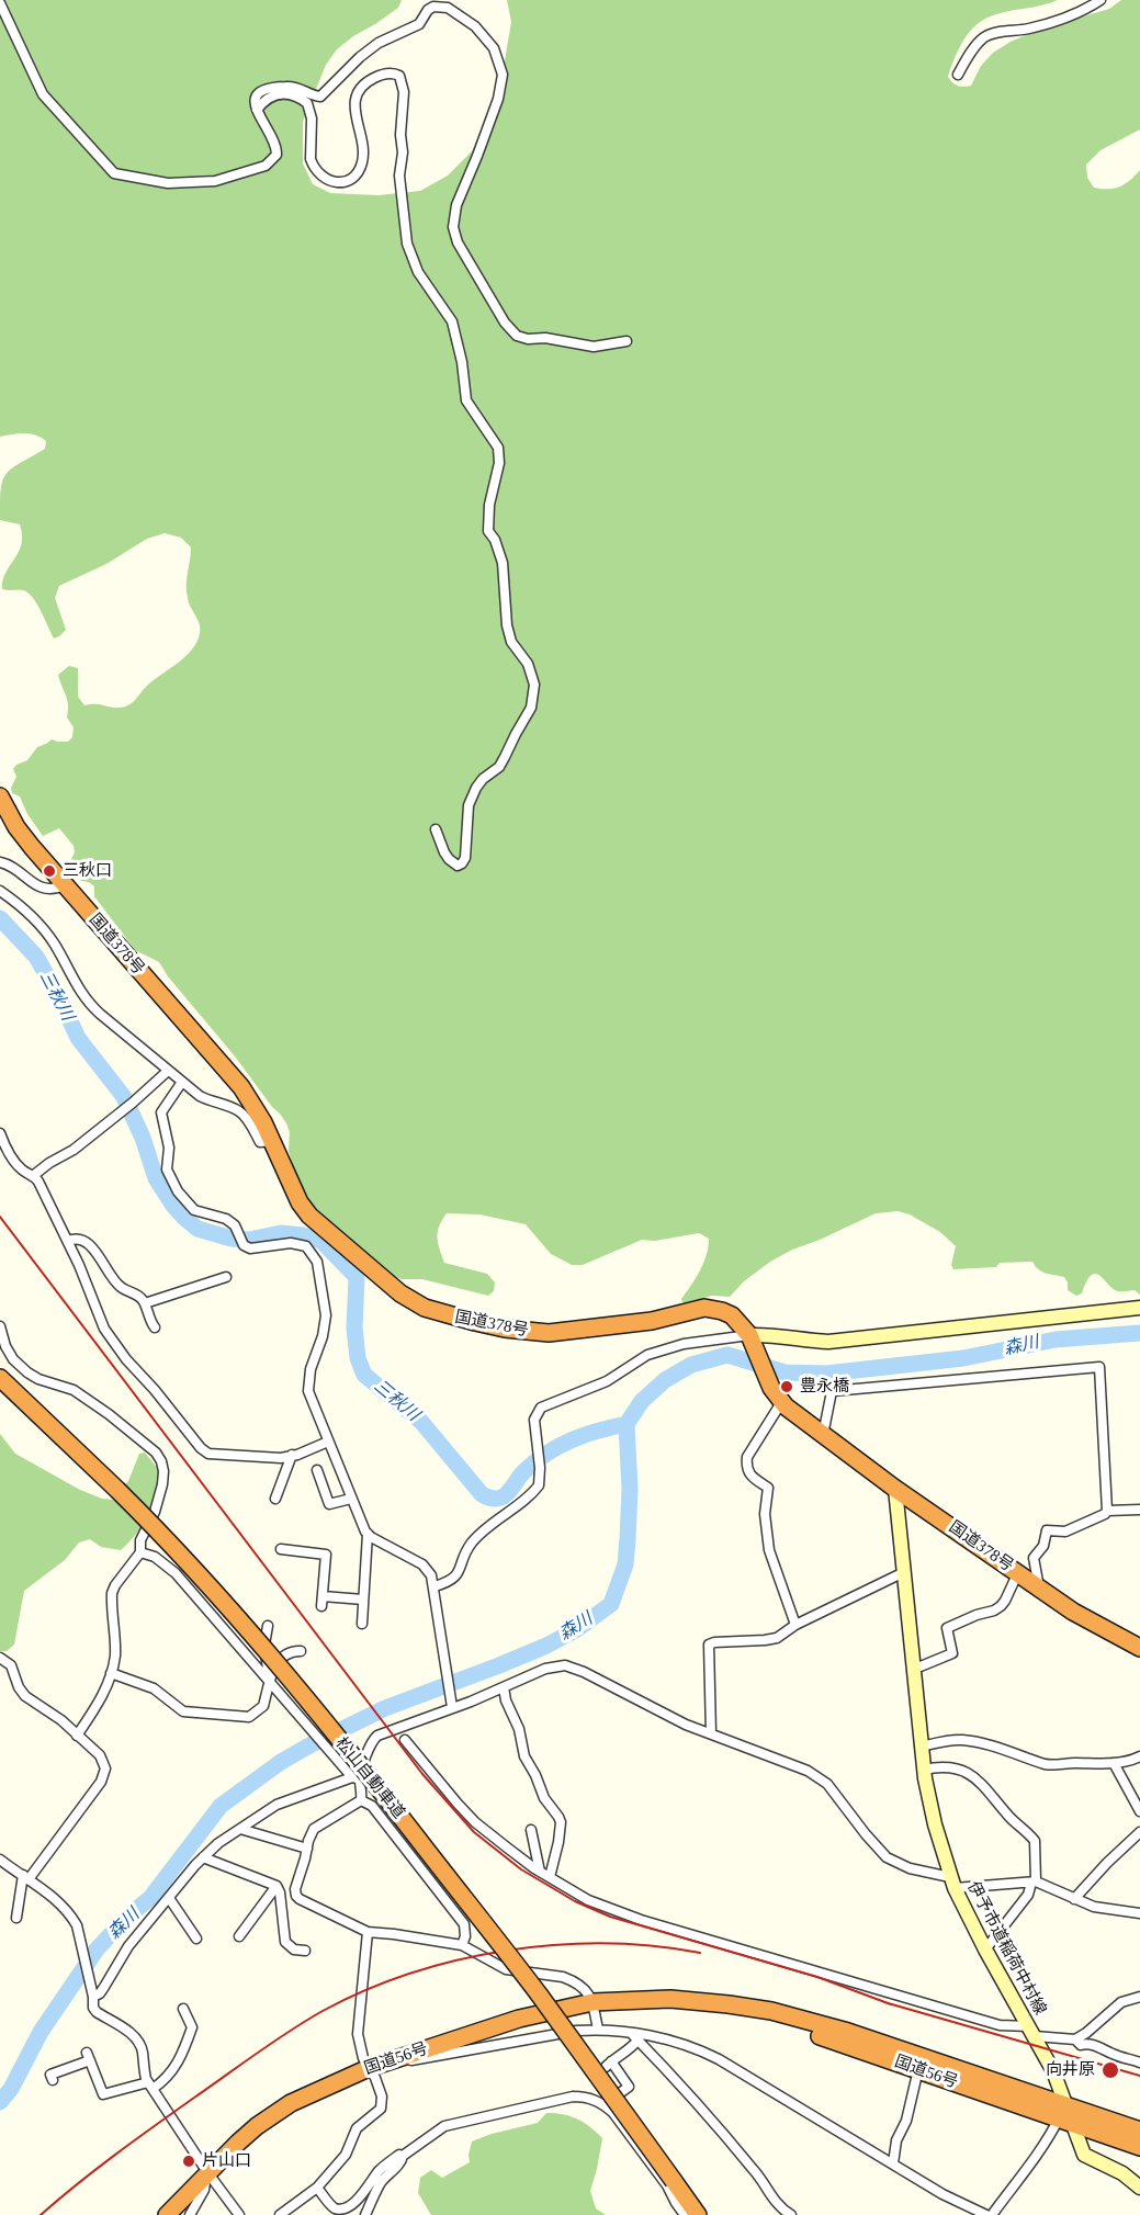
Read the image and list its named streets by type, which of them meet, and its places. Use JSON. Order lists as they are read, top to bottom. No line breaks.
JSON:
{"streets":{"highway":["国道378号","松山自動車道","国道56号"],"street":["伊予市道稲荷中村線"]},"crossings":[["国道378号","伊予市道稲荷中村線"],["伊予市道稲荷中村線","国道56号"]],"water":["三秋川","森川"],"places":["三秋口","豊永橋","向井原","片山口"]}
